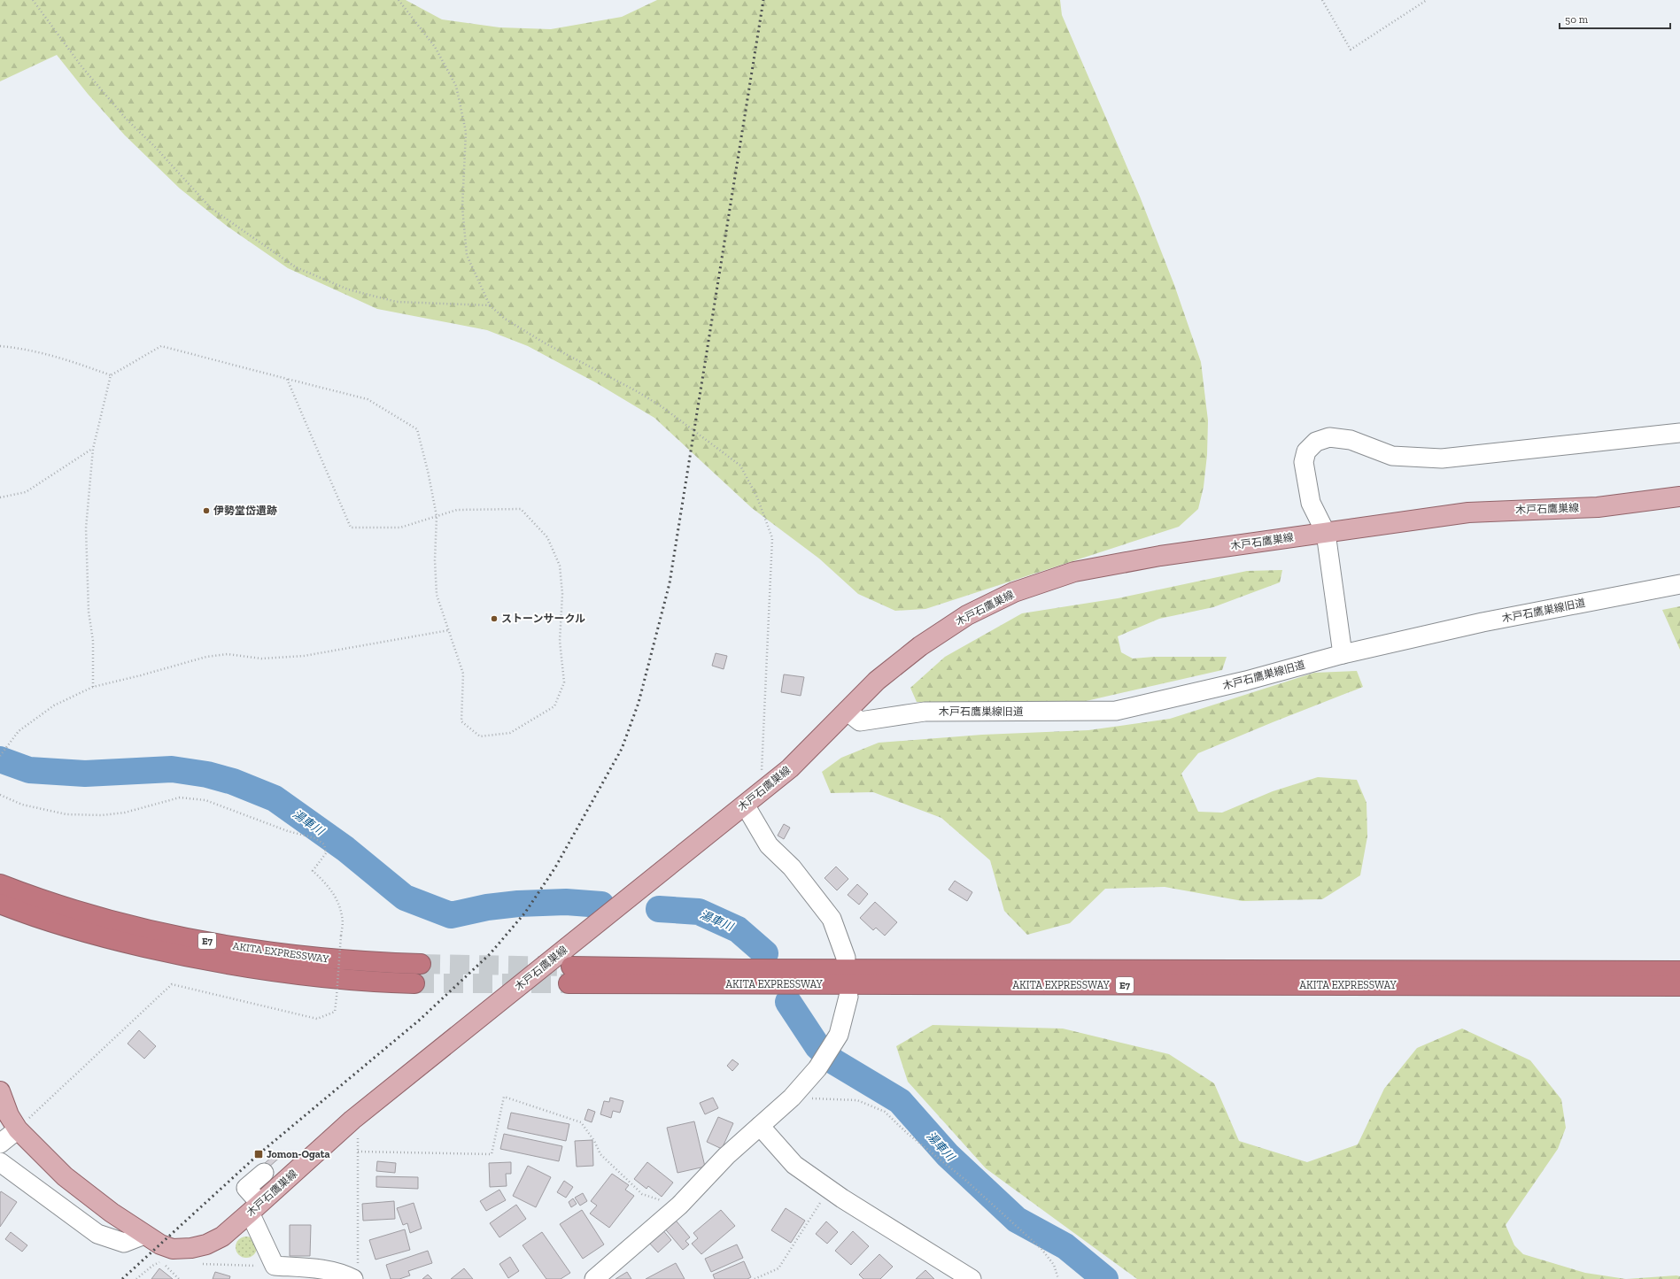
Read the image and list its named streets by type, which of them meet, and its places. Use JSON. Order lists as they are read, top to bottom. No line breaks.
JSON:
{"streets":{"highway":["E7","AKITA EXPRESSWAY"],"main road":["木戸石鷹巣線"],"street":["木戸石鷹巣線旧道"]},"crossings":[["木戸石鷹巣線","木戸石鷹巣線旧道"]],"water":["湯車川"],"places":{"other":["伊勢堂岱遺跡","ストーンサークル"],"transit":["Jomon-Ogata"]},"scale_bar":"50 m"}
